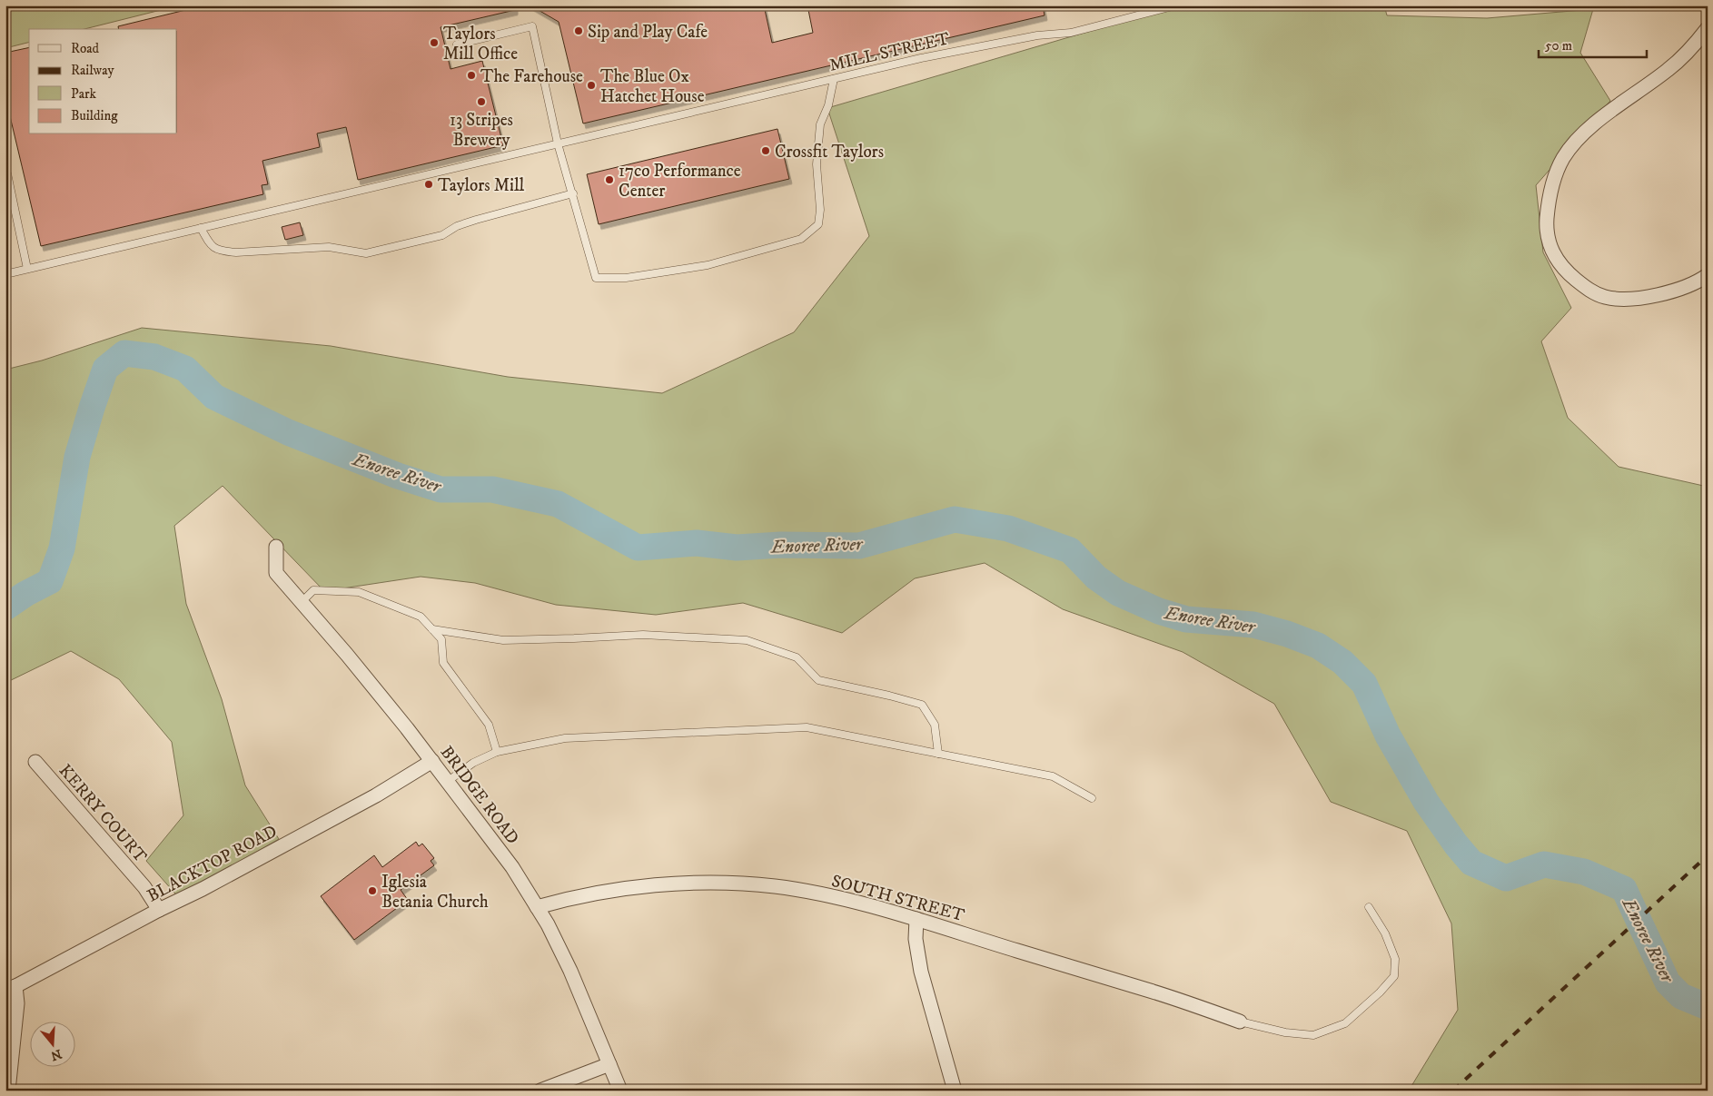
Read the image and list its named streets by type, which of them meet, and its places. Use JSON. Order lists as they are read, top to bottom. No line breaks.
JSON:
{"streets":{"street":["BRIDGE ROAD","KERRY COURT","BLACKTOP ROAD","SOUTH STREET"],"lane":["MILL STREET"]},"crossings":[["BRIDGE ROAD","BLACKTOP ROAD"],["BRIDGE ROAD","SOUTH STREET"],["KERRY COURT","BLACKTOP ROAD"]],"water":["Enoree River"],"places":["Sip and Play Cafe","Taylors Mill Office","The Farehouse","The Blue Ox Hatchet House","13 Stripes Brewery","Crossfit Taylors","17co Performance Center","Taylors Mill","Iglesia Betania Church"],"legend":["Road","Railway","Park","Building"],"scale_bar":"50 m","north":"bottom"}
